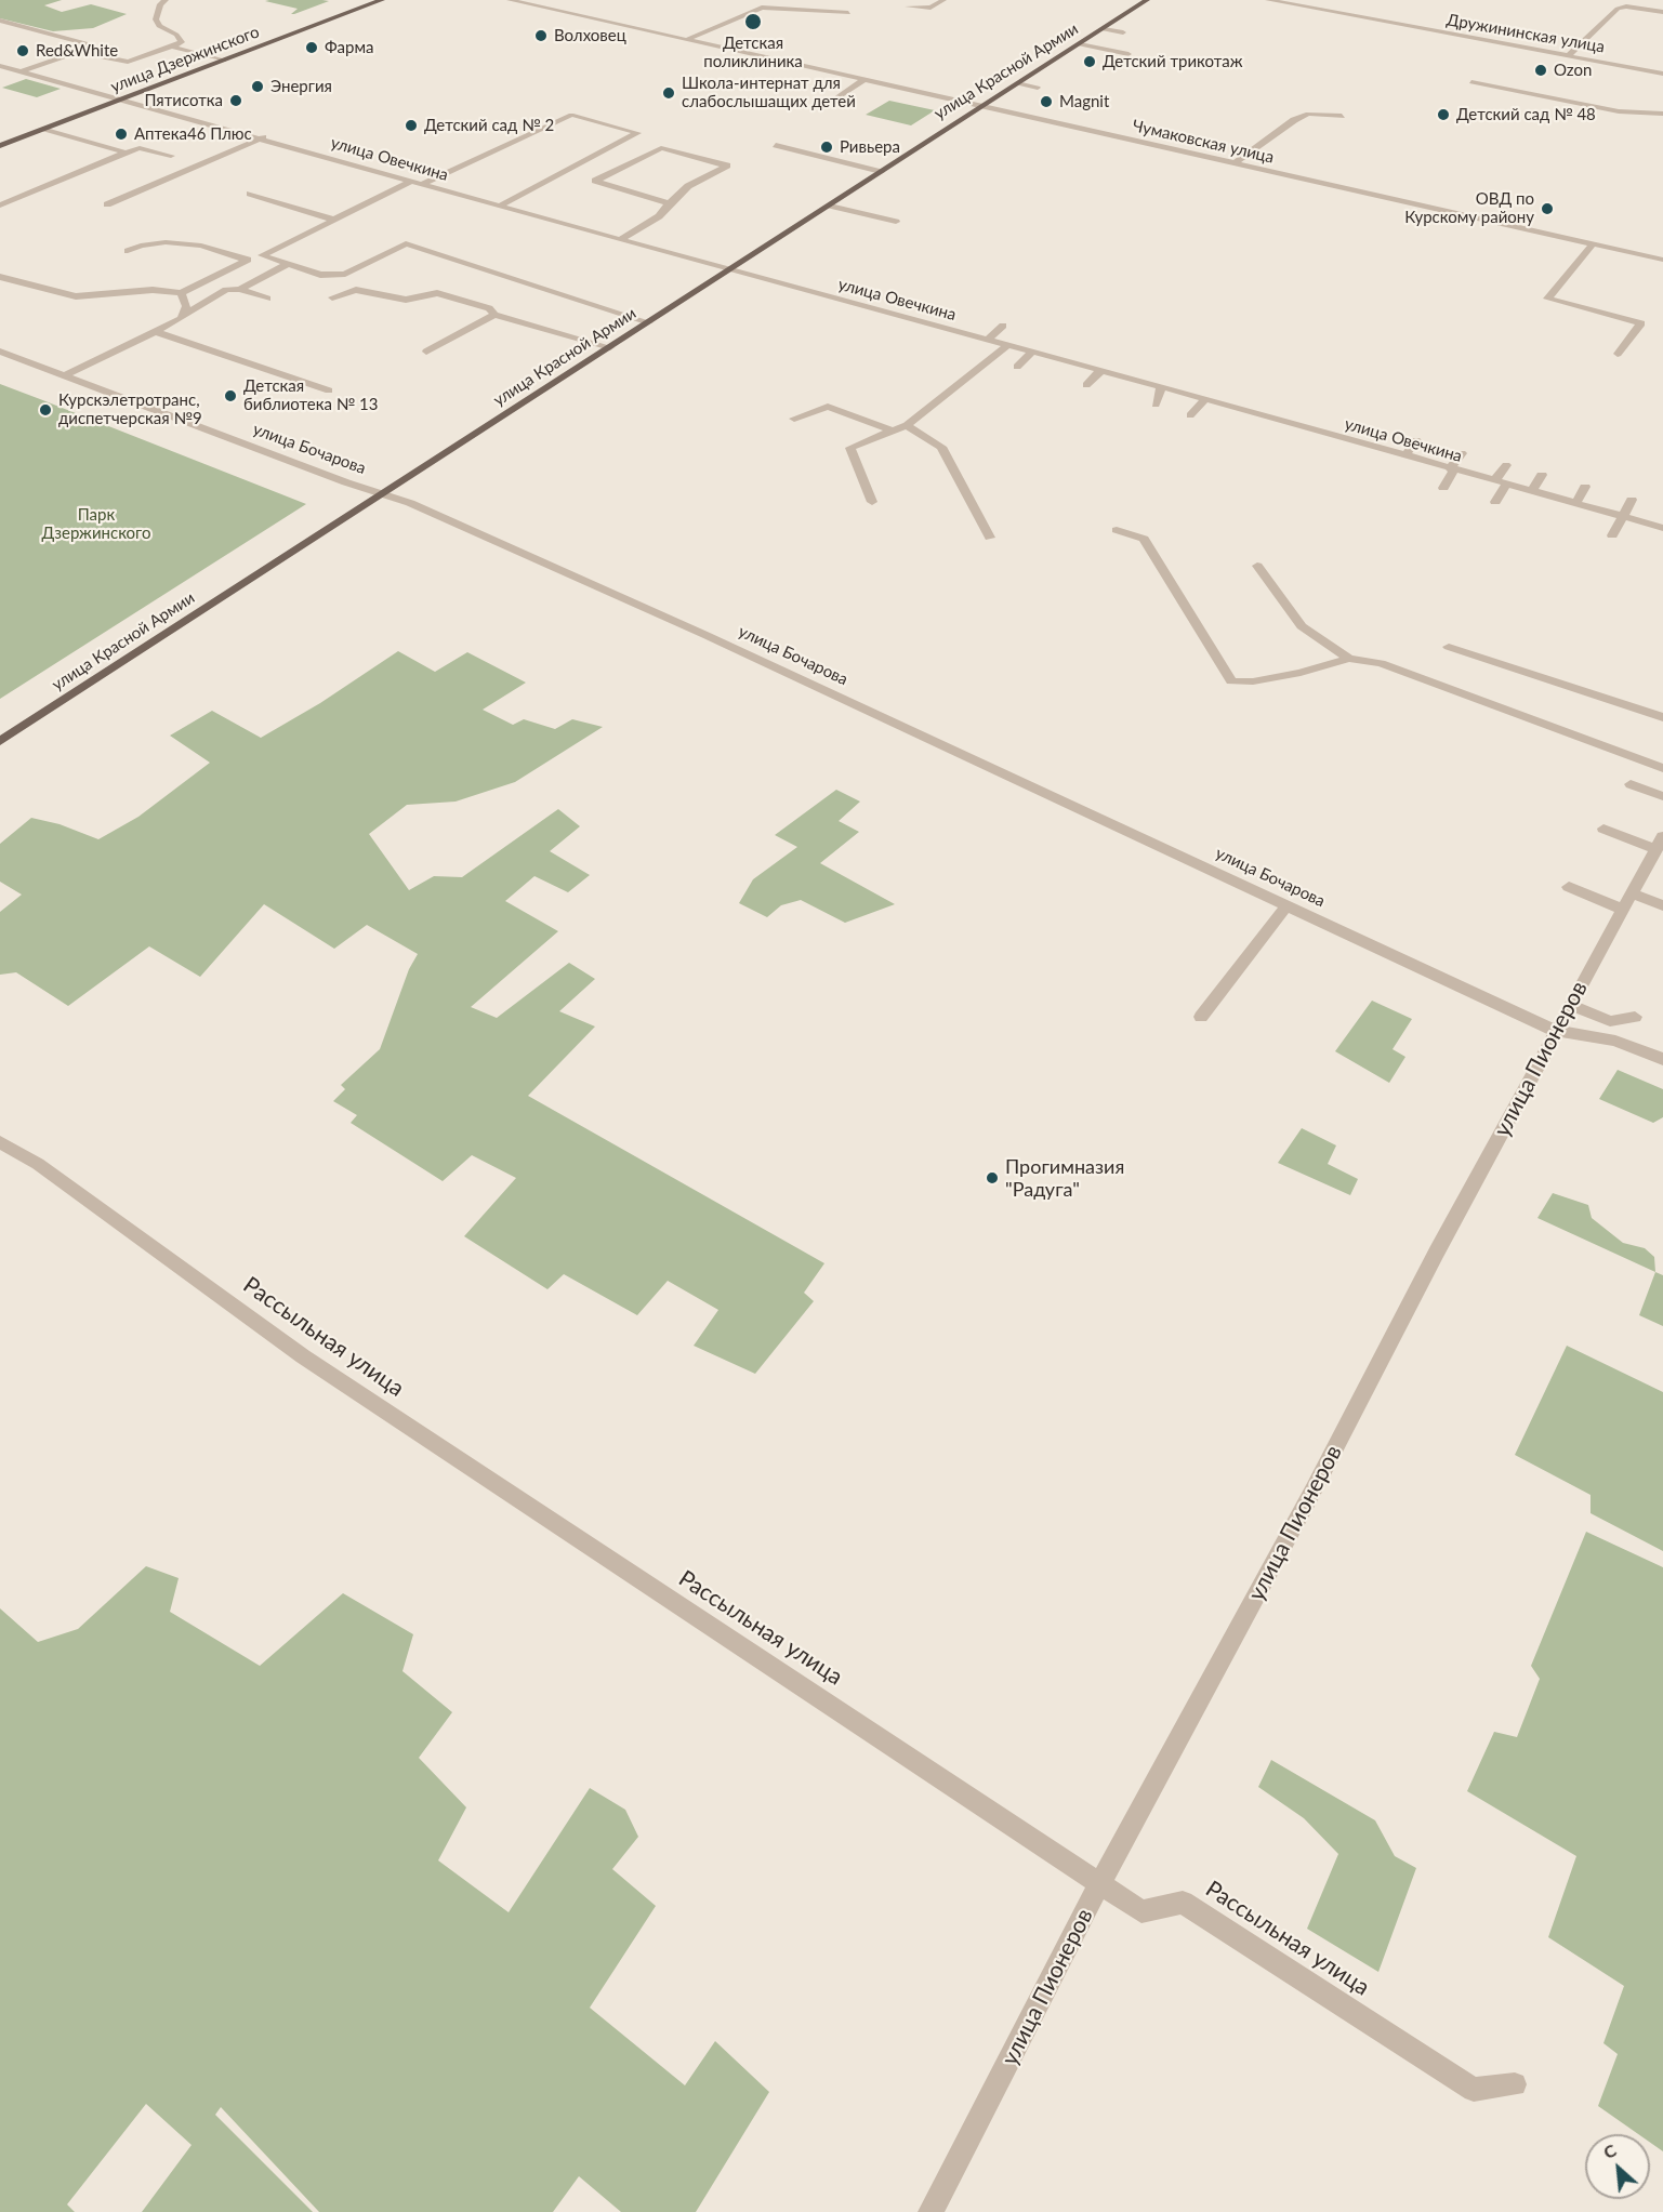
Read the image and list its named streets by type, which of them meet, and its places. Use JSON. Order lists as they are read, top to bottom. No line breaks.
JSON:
{"streets":{"main road":["улица Дзержинского","улица Красной Армии"],"street":["Дружининская улица","Чумаковская улица","улица Овечкина","улица Бочарова","улица Пионеров","Рассыльная улица"]},"crossings":[["улица Дзержинского","улица Овечкина"],["улица Красной Армии","Чумаковская улица"],["улица Красной Армии","улица Овечкина"],["улица Красной Армии","улица Бочарова"],["улица Бочарова","улица Пионеров"],["улица Пионеров","Рассыльная улица"]],"parks":["Парк Дзержинского"],"places":["Детская поликлиника","Волховец","Фарма","Red&White","Детский трикотаж","Ozon","Энергия","Школа-интернат для слабослышащих детей","Пятисотка","Magnit","Детский сад № 48","Детский сад № 2","Аптека46 Плюс","Ривьера","ОВД по Курскому району","Детская библиотека № 13","Курскэлетротранс, диспетчерская №9","Прогимназия \"Радуга\""],"north":"top left"}
